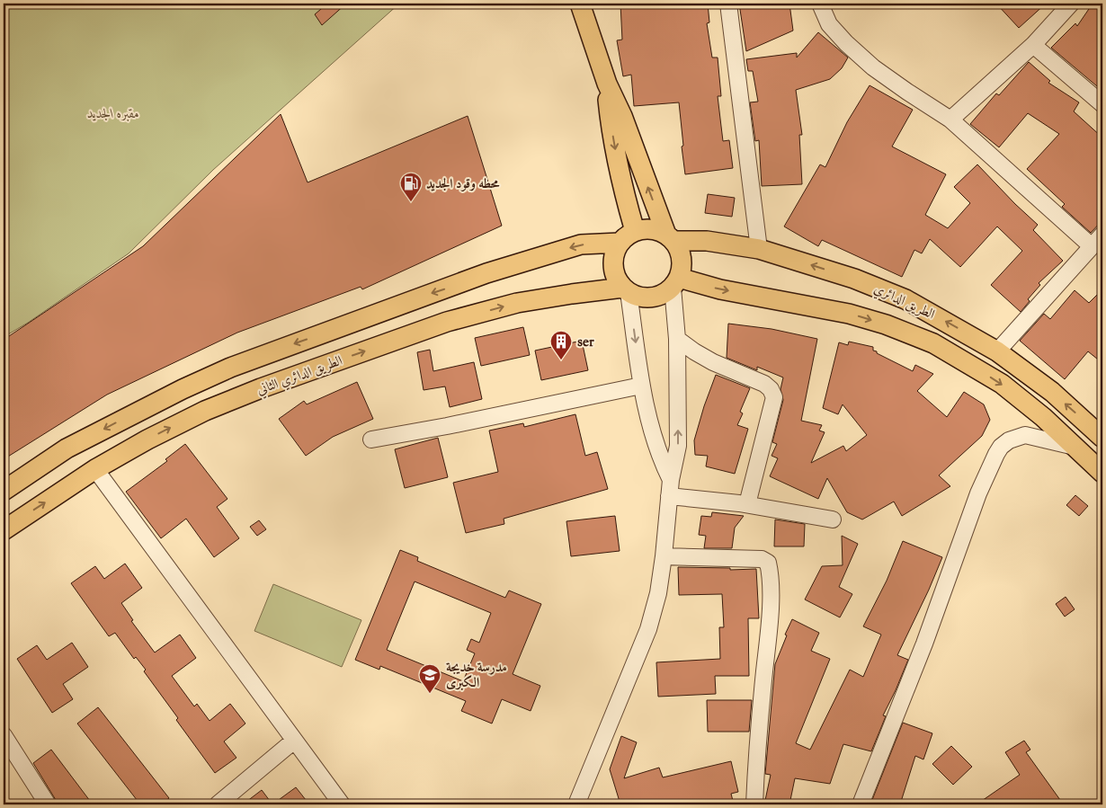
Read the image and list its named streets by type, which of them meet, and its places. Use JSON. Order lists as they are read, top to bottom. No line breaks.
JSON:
{"streets":{"main road":["الطريق الدائري","الطريق الدائري الثاني"]},"crossings":[["الطريق الدائري","الطريق الدائري الثاني"]],"parks":["مقبره الجديد"],"places":{"fuel station":["محطه وقود الجديد"],"building":["ser"],"school or university":["مدرسة خديجة الكبرى"]}}
